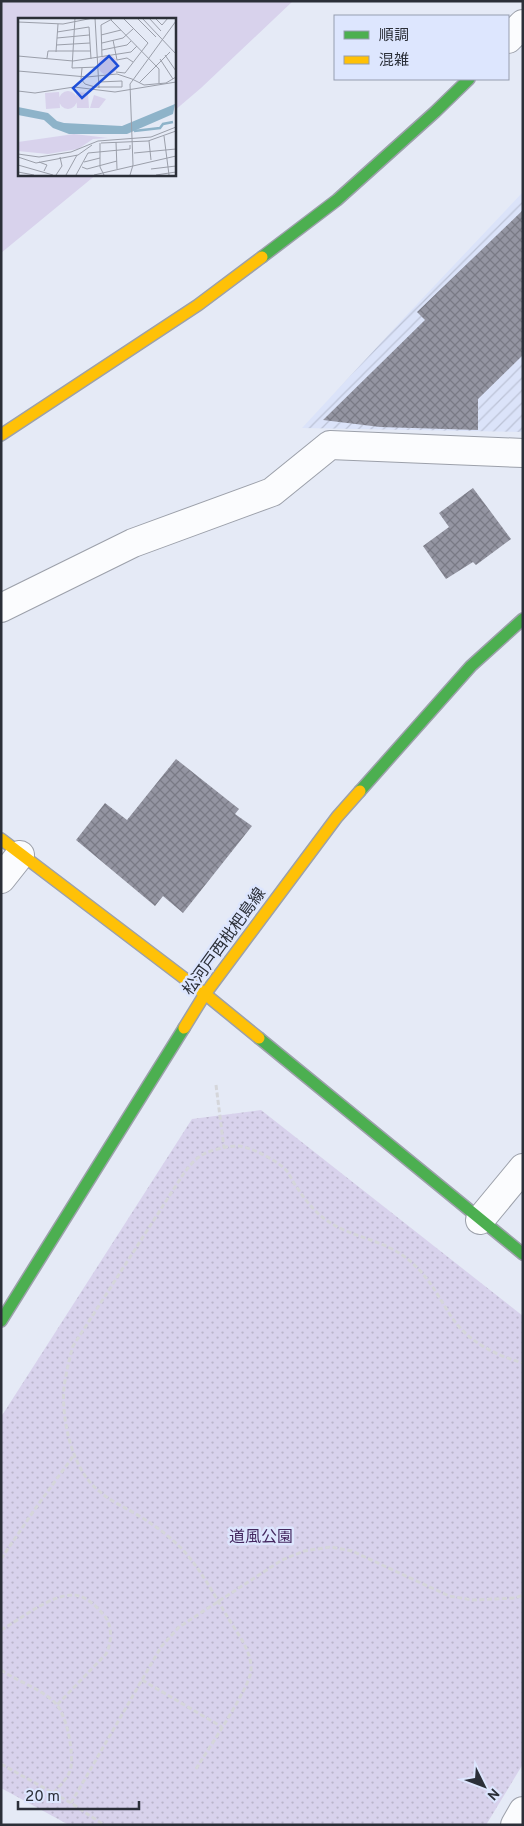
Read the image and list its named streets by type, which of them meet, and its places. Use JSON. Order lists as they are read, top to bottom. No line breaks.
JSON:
{"streets":{"street":["松河戸西枇杷島線"]},"parks":["道風公園"],"legend":["順調","混雑"],"scale_bar":"20 m","north":"bottom right"}
